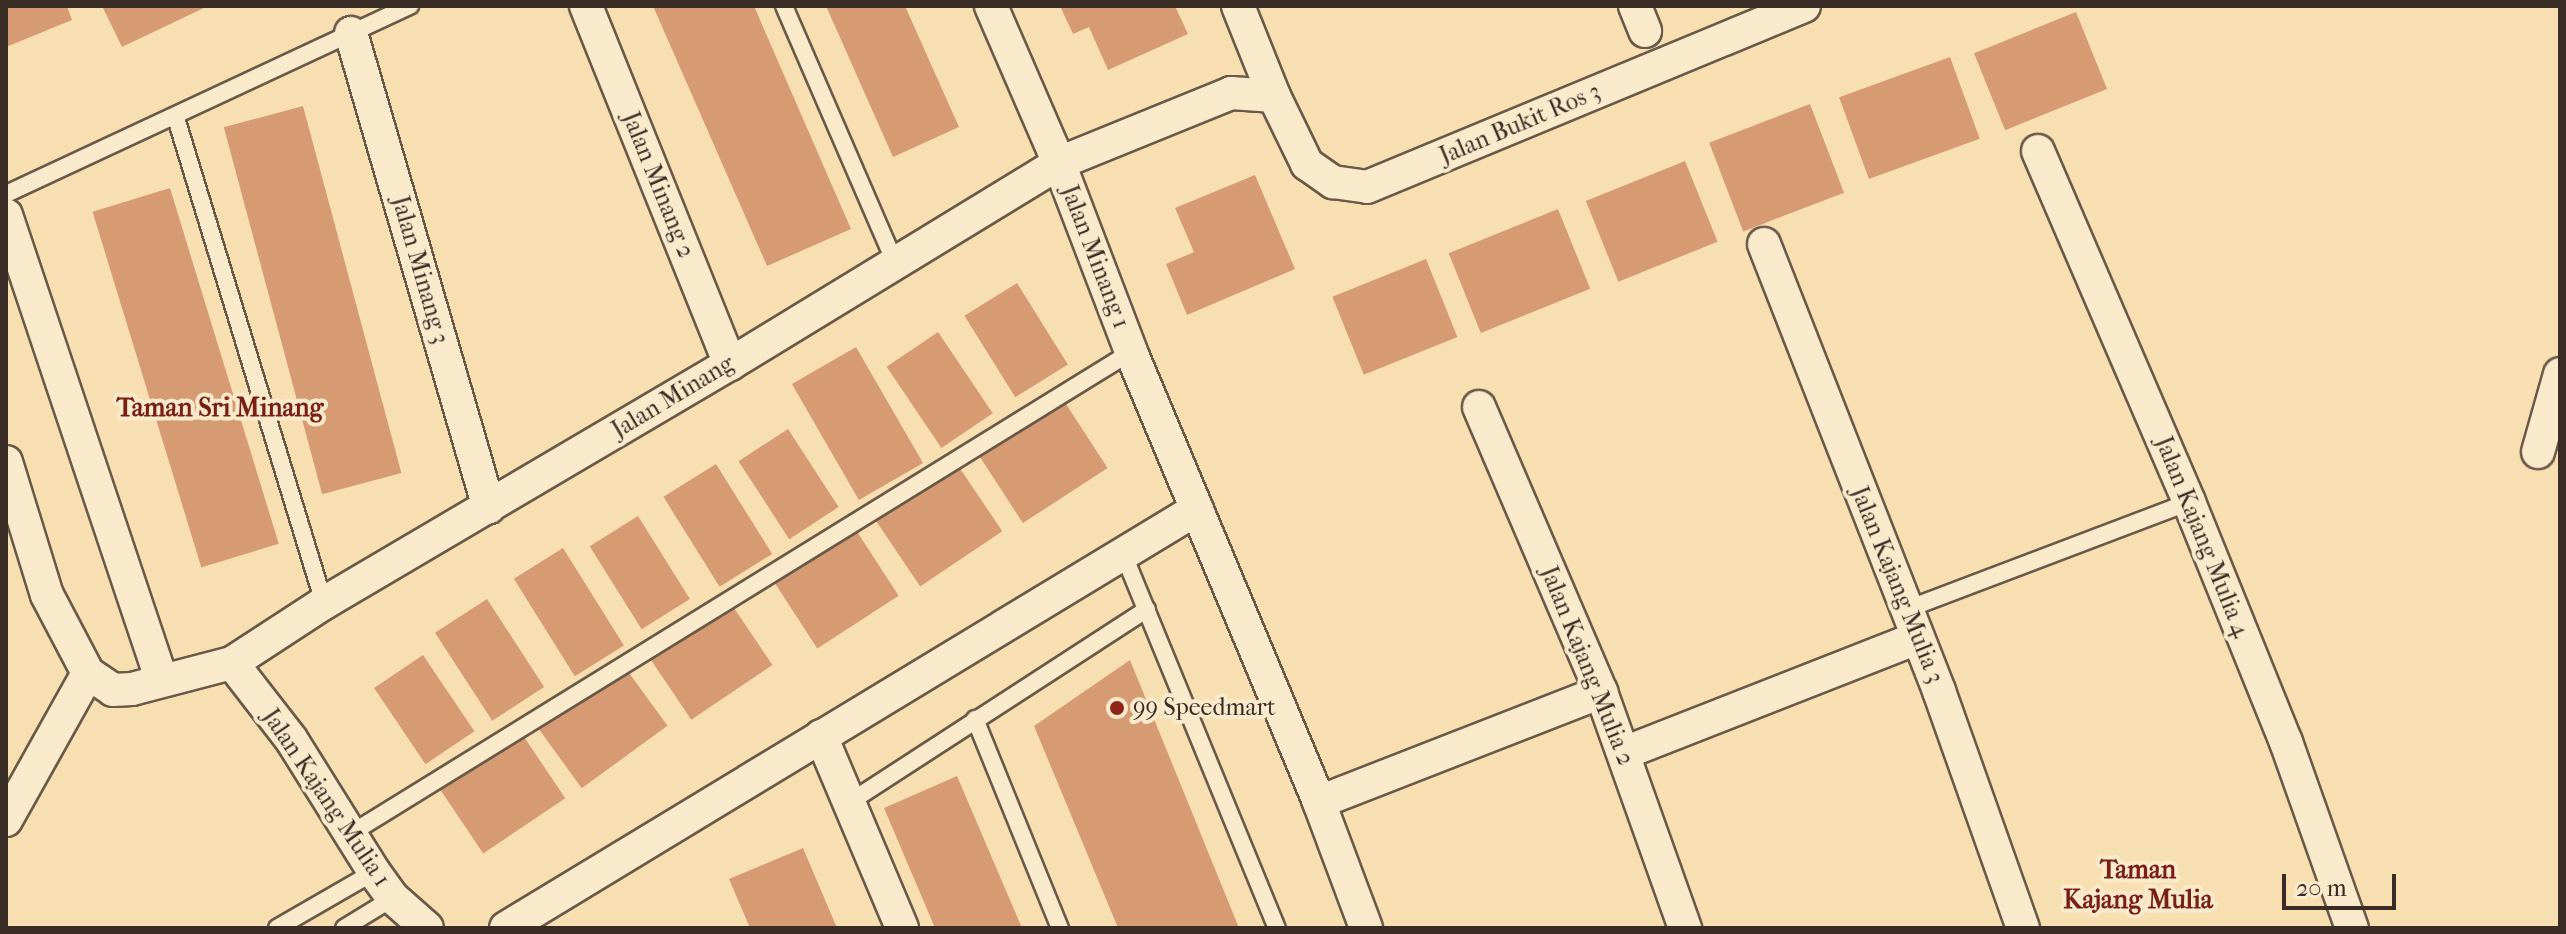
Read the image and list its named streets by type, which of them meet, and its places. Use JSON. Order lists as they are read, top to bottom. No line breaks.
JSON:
{"streets":{"street":["Jalan Bukit Ros 3","Jalan Minang 2","Jalan Minang 1","Jalan Minang 3","Jalan Minang","Jalan Kajang Mulia 4","Jalan Kajang Mulia 3","Jalan Kajang Mulia 2","Jalan Kajang Mulia 1"]},"crossings":[["Jalan Bukit Ros 3","Jalan Minang"],["Jalan Minang 2","Jalan Minang"],["Jalan Minang 1","Jalan Minang"],["Jalan Minang 3","Jalan Minang"],["Jalan Minang","Jalan Kajang Mulia 1"]],"districts":["Taman Sri Minang","Taman Kajang Mulia"],"places":["99 Speedmart"],"scale_bar":"20 m"}
